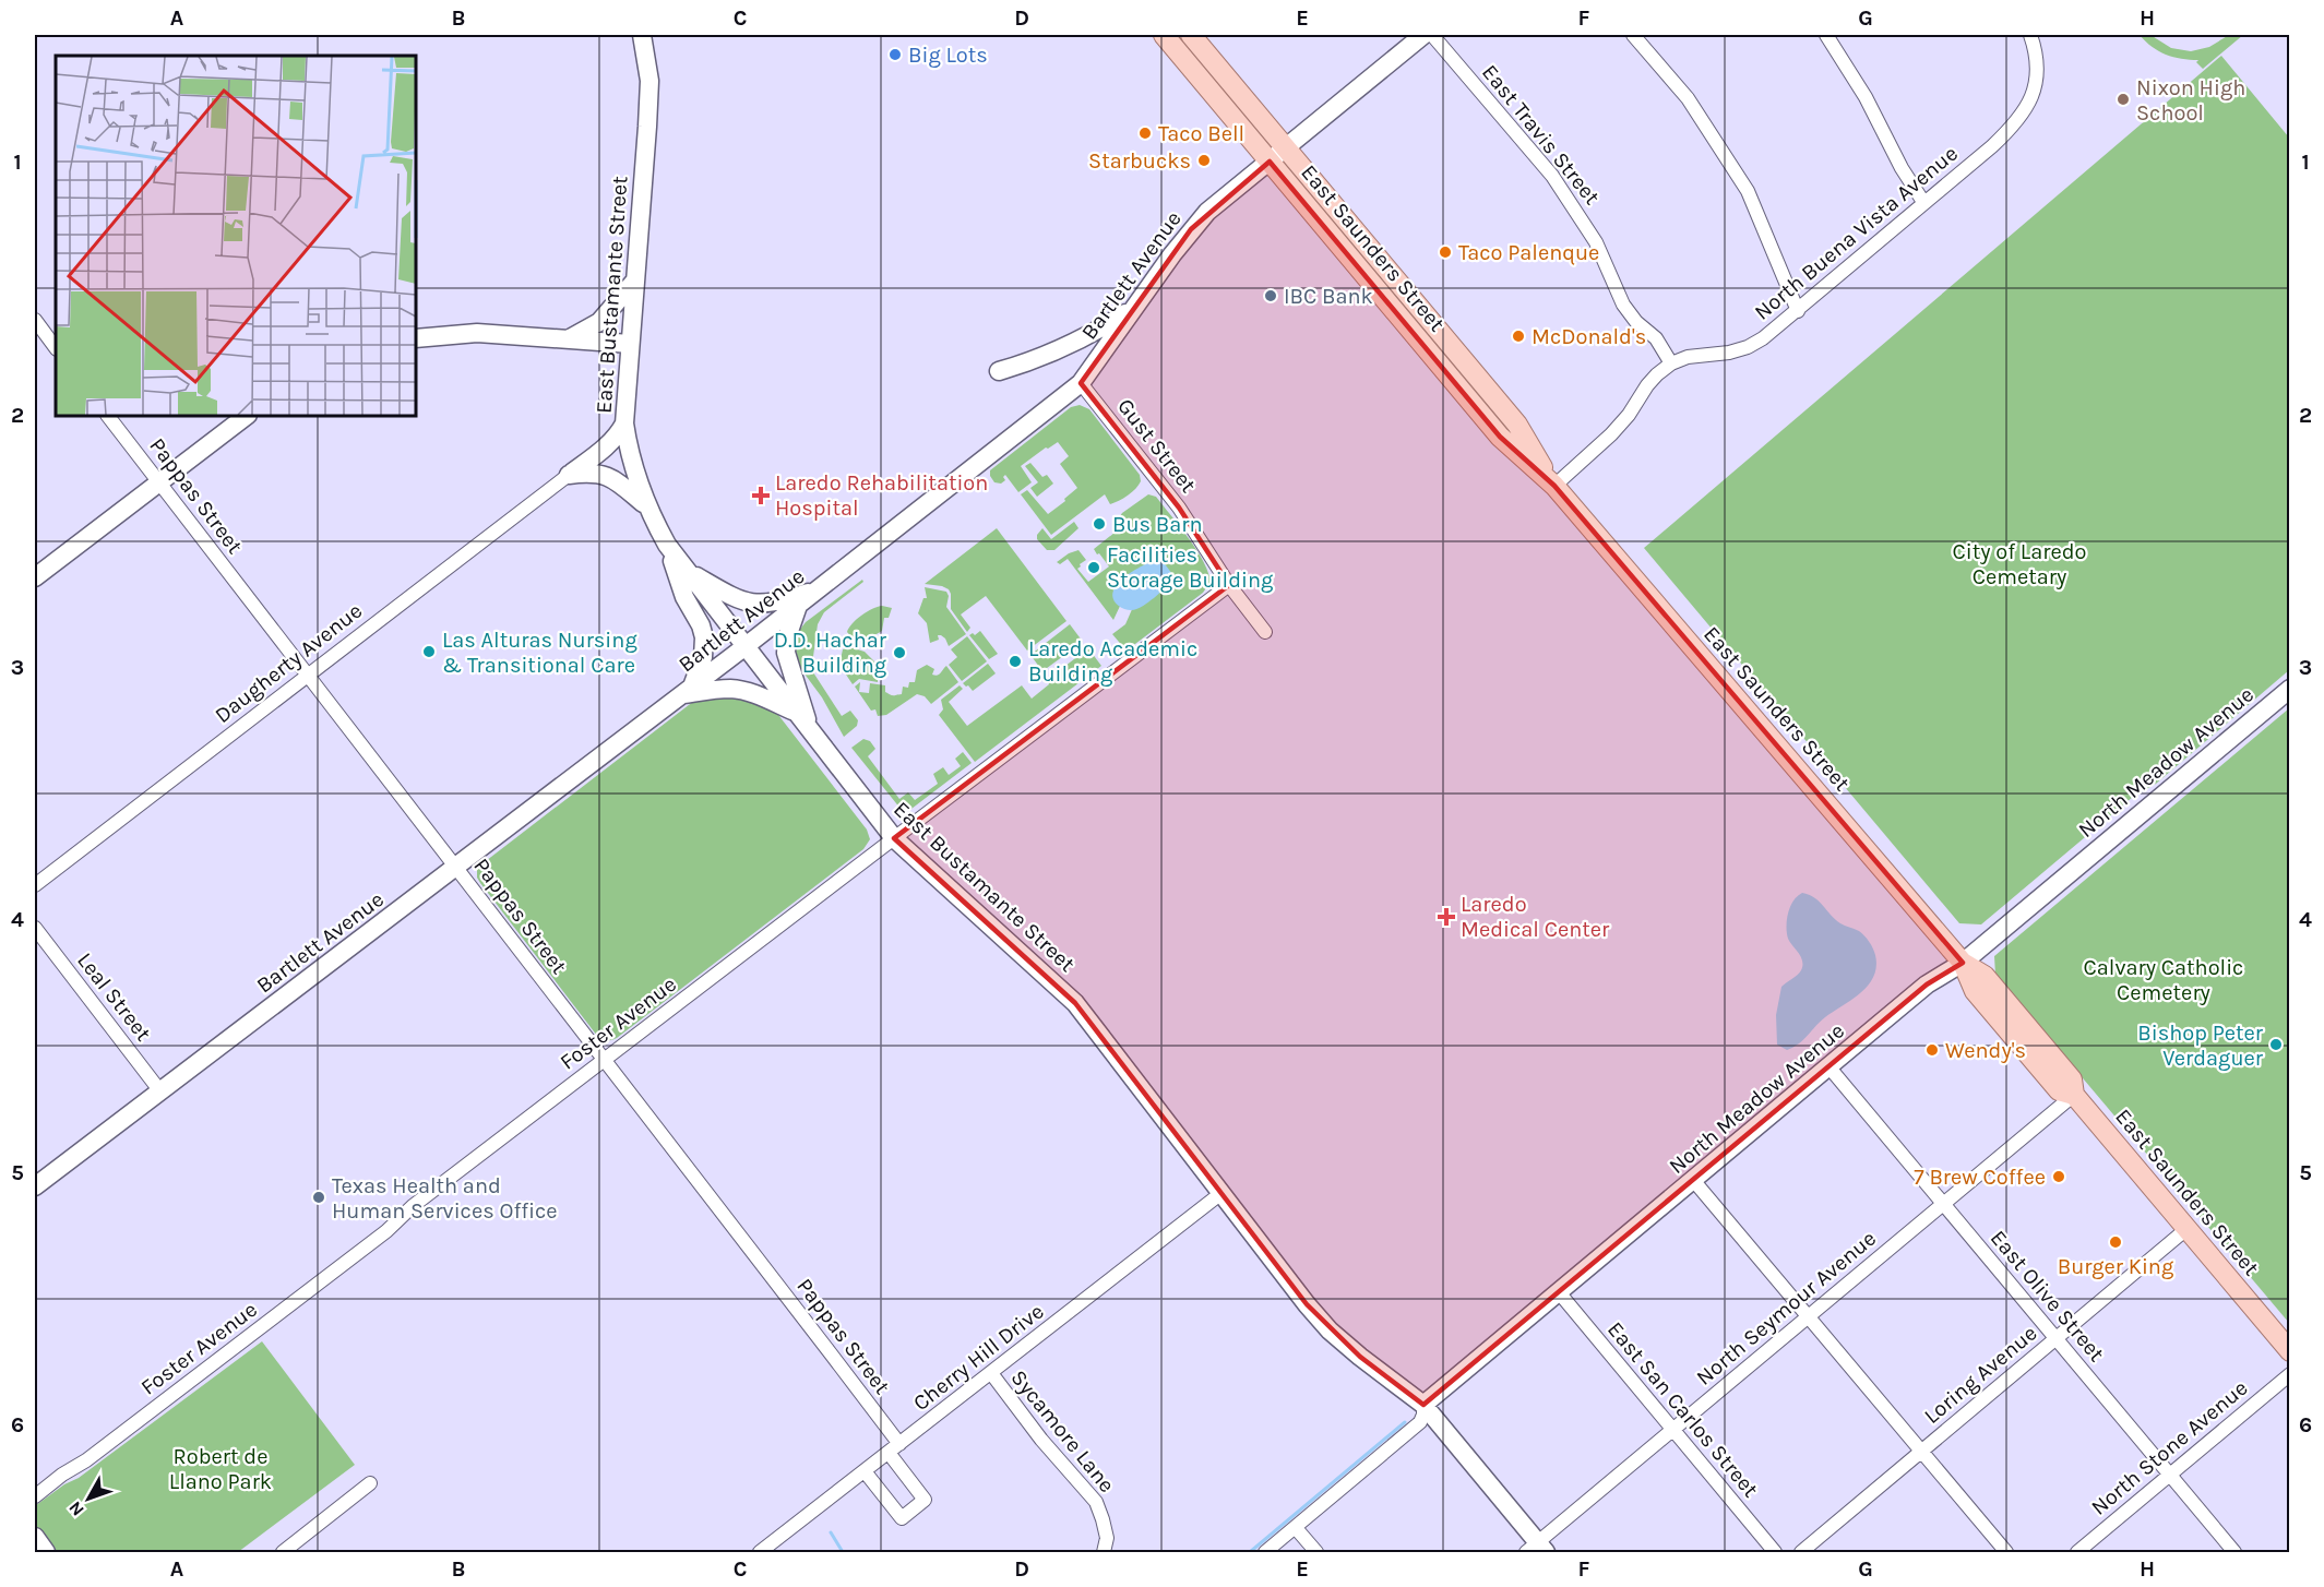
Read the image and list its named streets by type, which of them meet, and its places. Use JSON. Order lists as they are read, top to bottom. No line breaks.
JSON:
{"streets":{"main road":["East Saunders Street","Bartlett Avenue","East Bustamante Street","North Meadow Avenue"],"street":["East Travis Street","North Buena Vista Avenue","Gust Street","Pappas Street","Daugherty Avenue","Leal Street","Foster Avenue","East Olive Street","North Seymour Avenue","Cherry Hill Drive","Loring Avenue","East San Carlos Street","Sycamore Lane","North Stone Avenue"]},"crossings":[["East Travis Street","North Buena Vista Avenue"],["North Buena Vista Avenue","East Saunders Street"],["East Saunders Street","Bartlett Avenue"],["East Saunders Street","North Meadow Avenue"],["East Saunders Street","North Seymour Avenue"],["East Saunders Street","Loring Avenue"],["Bartlett Avenue","East Bustamante Street"],["Bartlett Avenue","Gust Street"],["Bartlett Avenue","Pappas Street"],["Bartlett Avenue","Leal Street"],["East Bustamante Street","North Meadow Avenue"],["East Bustamante Street","Foster Avenue"],["East Bustamante Street","North Seymour Avenue"],["East Bustamante Street","Cherry Hill Drive"],["Gust Street","Foster Avenue"],["Pappas Street","Daugherty Avenue"],["Pappas Street","Foster Avenue"],["Pappas Street","Cherry Hill Drive"],["North Meadow Avenue","East Olive Street"],["North Meadow Avenue","East San Carlos Street"],["East Olive Street","North Seymour Avenue"],["East Olive Street","Loring Avenue"],["East Olive Street","North Stone Avenue"],["North Seymour Avenue","East San Carlos Street"],["Cherry Hill Drive","Sycamore Lane"]],"parks":["City of Laredo Cemetary","Calvary Catholic Cemetery","Robert de Llano Park"],"places":{"other":["Big Lots","Nixon High School","Taco Bell","Starbucks","Taco Palenque","IBC Bank","McDonald's","Bus Barn","Facilities Storage Building","Las Alturas Nursing & Transitional Care","D.D. Hachar Building","Laredo Academic Building","Bishop Peter Verdaguer","Wendy's","7 Brew Coffee","Texas Health and Human Services Office","Burger King"],"health":["Laredo Rehabilitation Hospital","Laredo Medical Center"]},"north":"bottom left","grid":{"columns":["A","B","C","D","E","F","G","H"],"rows":["1","2","3","4","5","6"]}}
